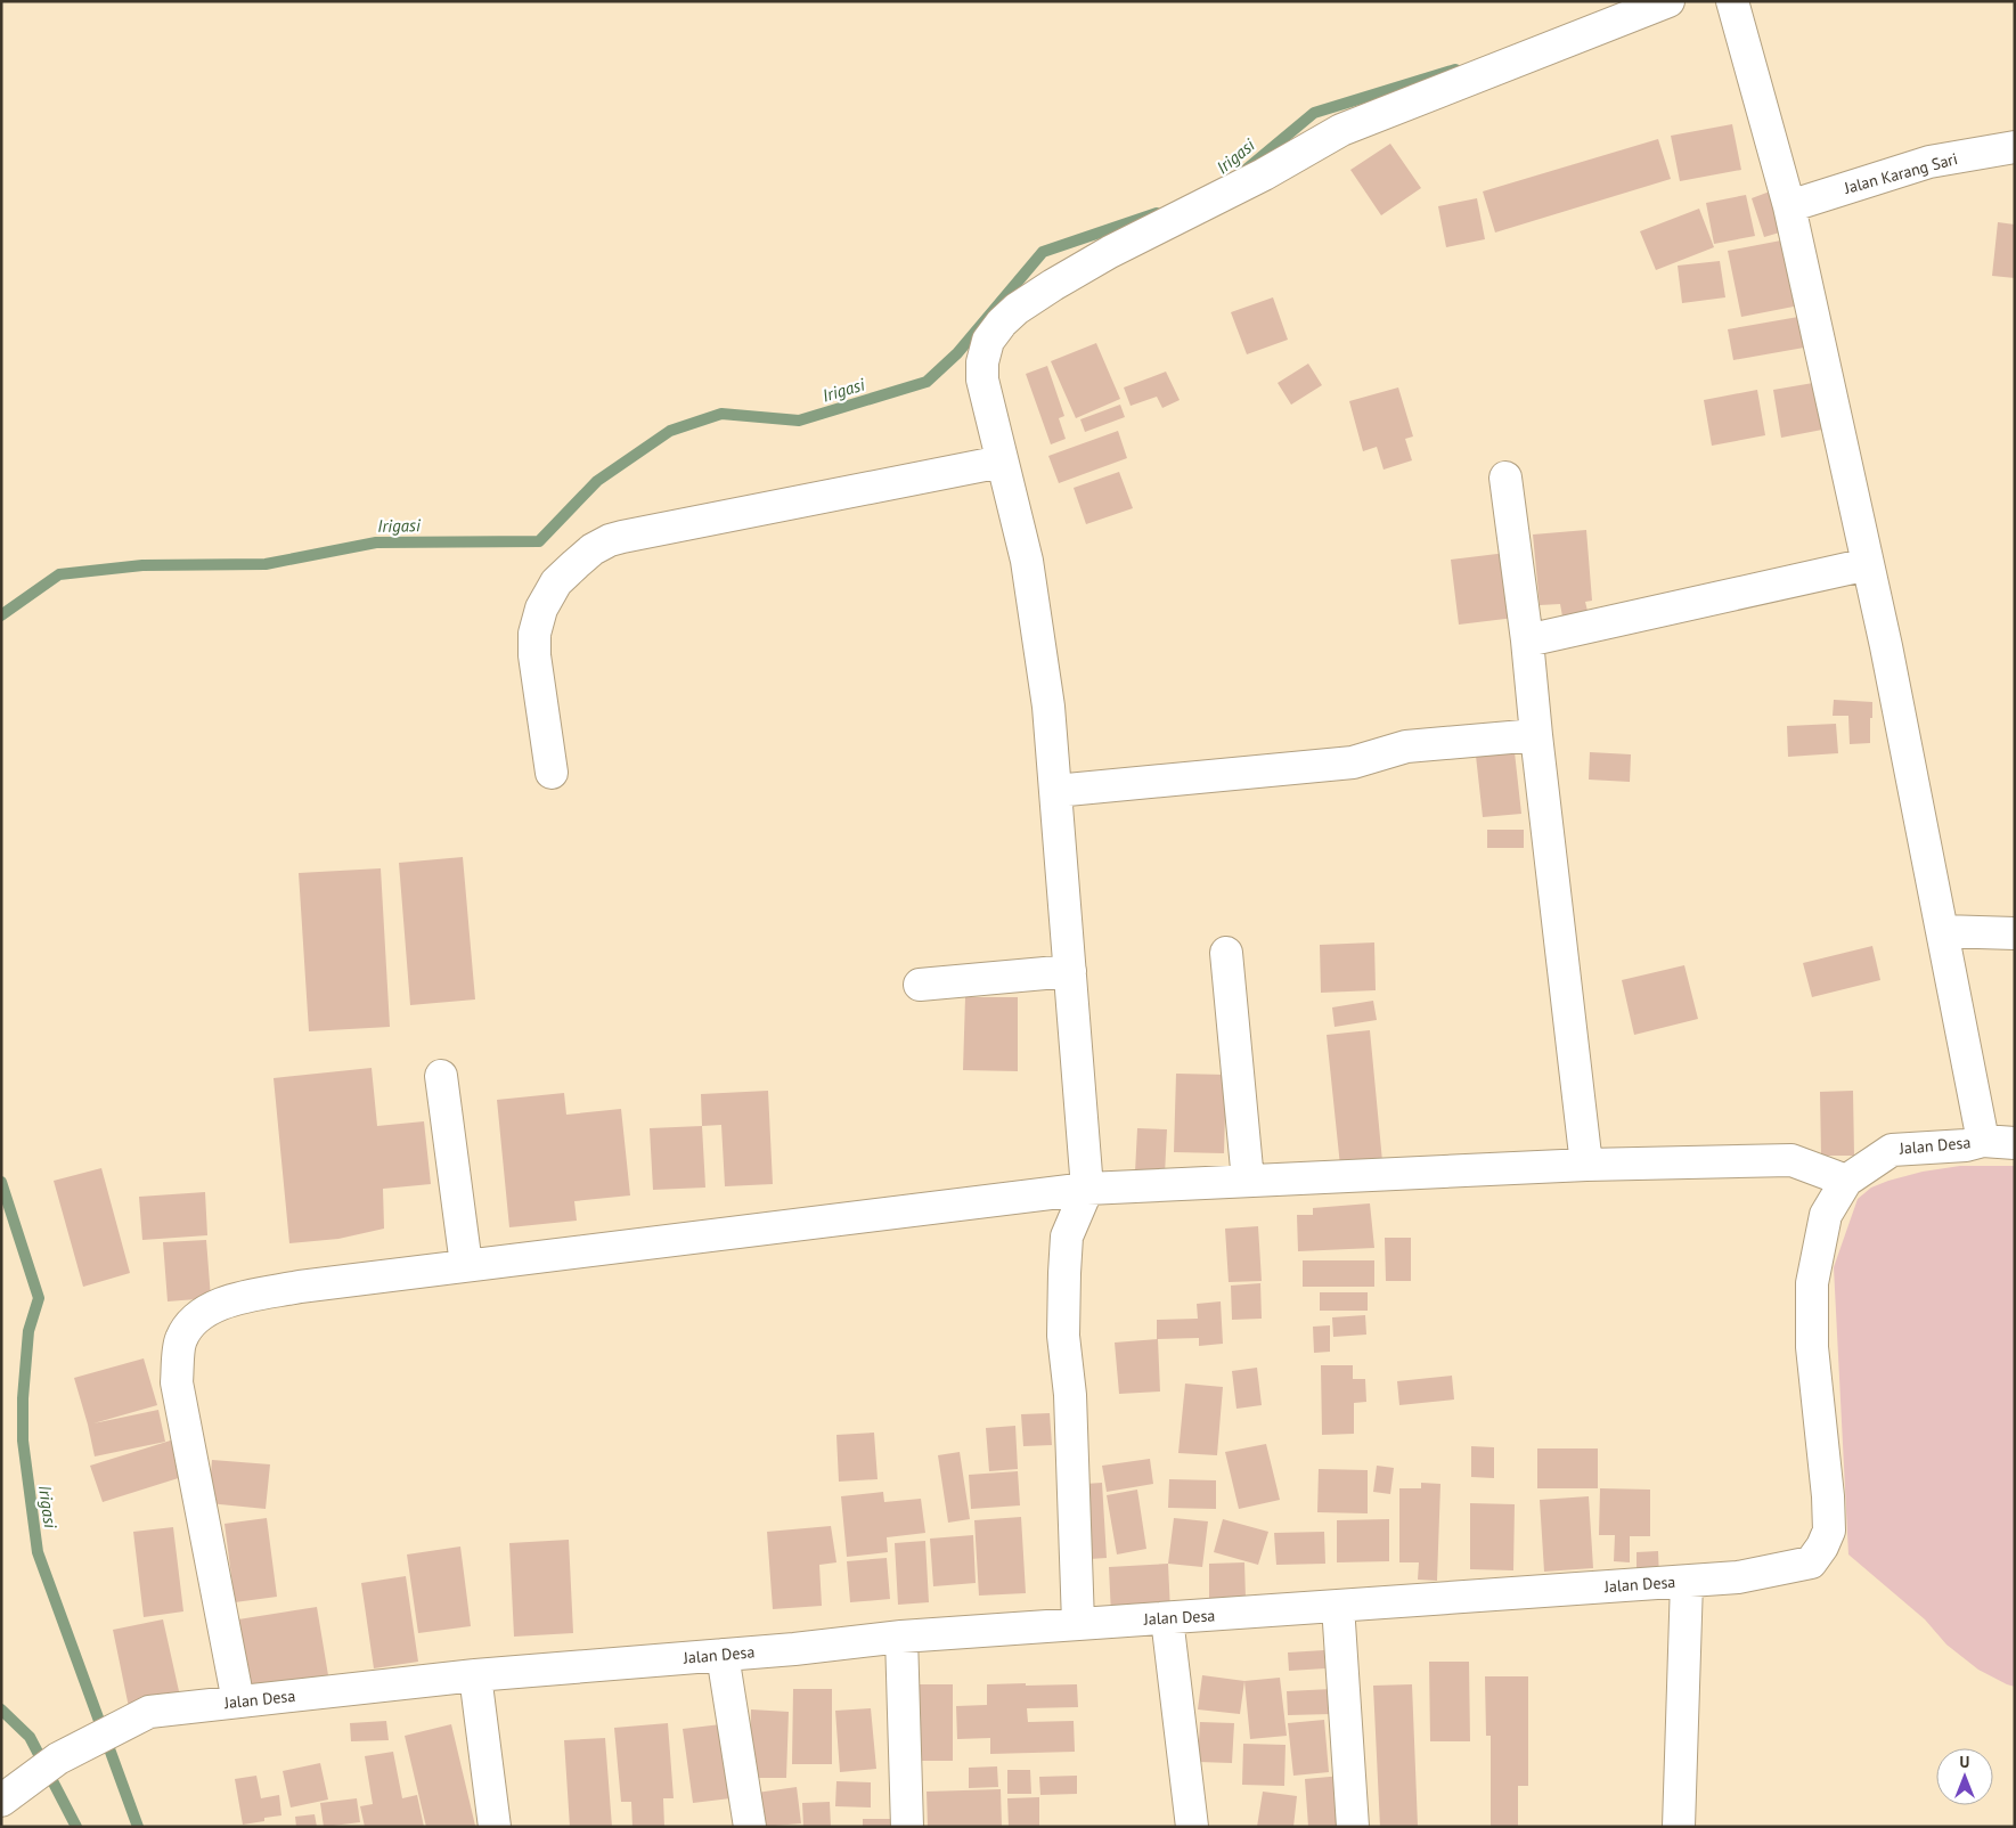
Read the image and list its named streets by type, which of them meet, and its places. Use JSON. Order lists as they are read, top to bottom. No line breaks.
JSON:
{"streets":{"street":["Jalan Karang Sari","Jalan Desa"]},"water":["Irigasi"],"north":"top"}
